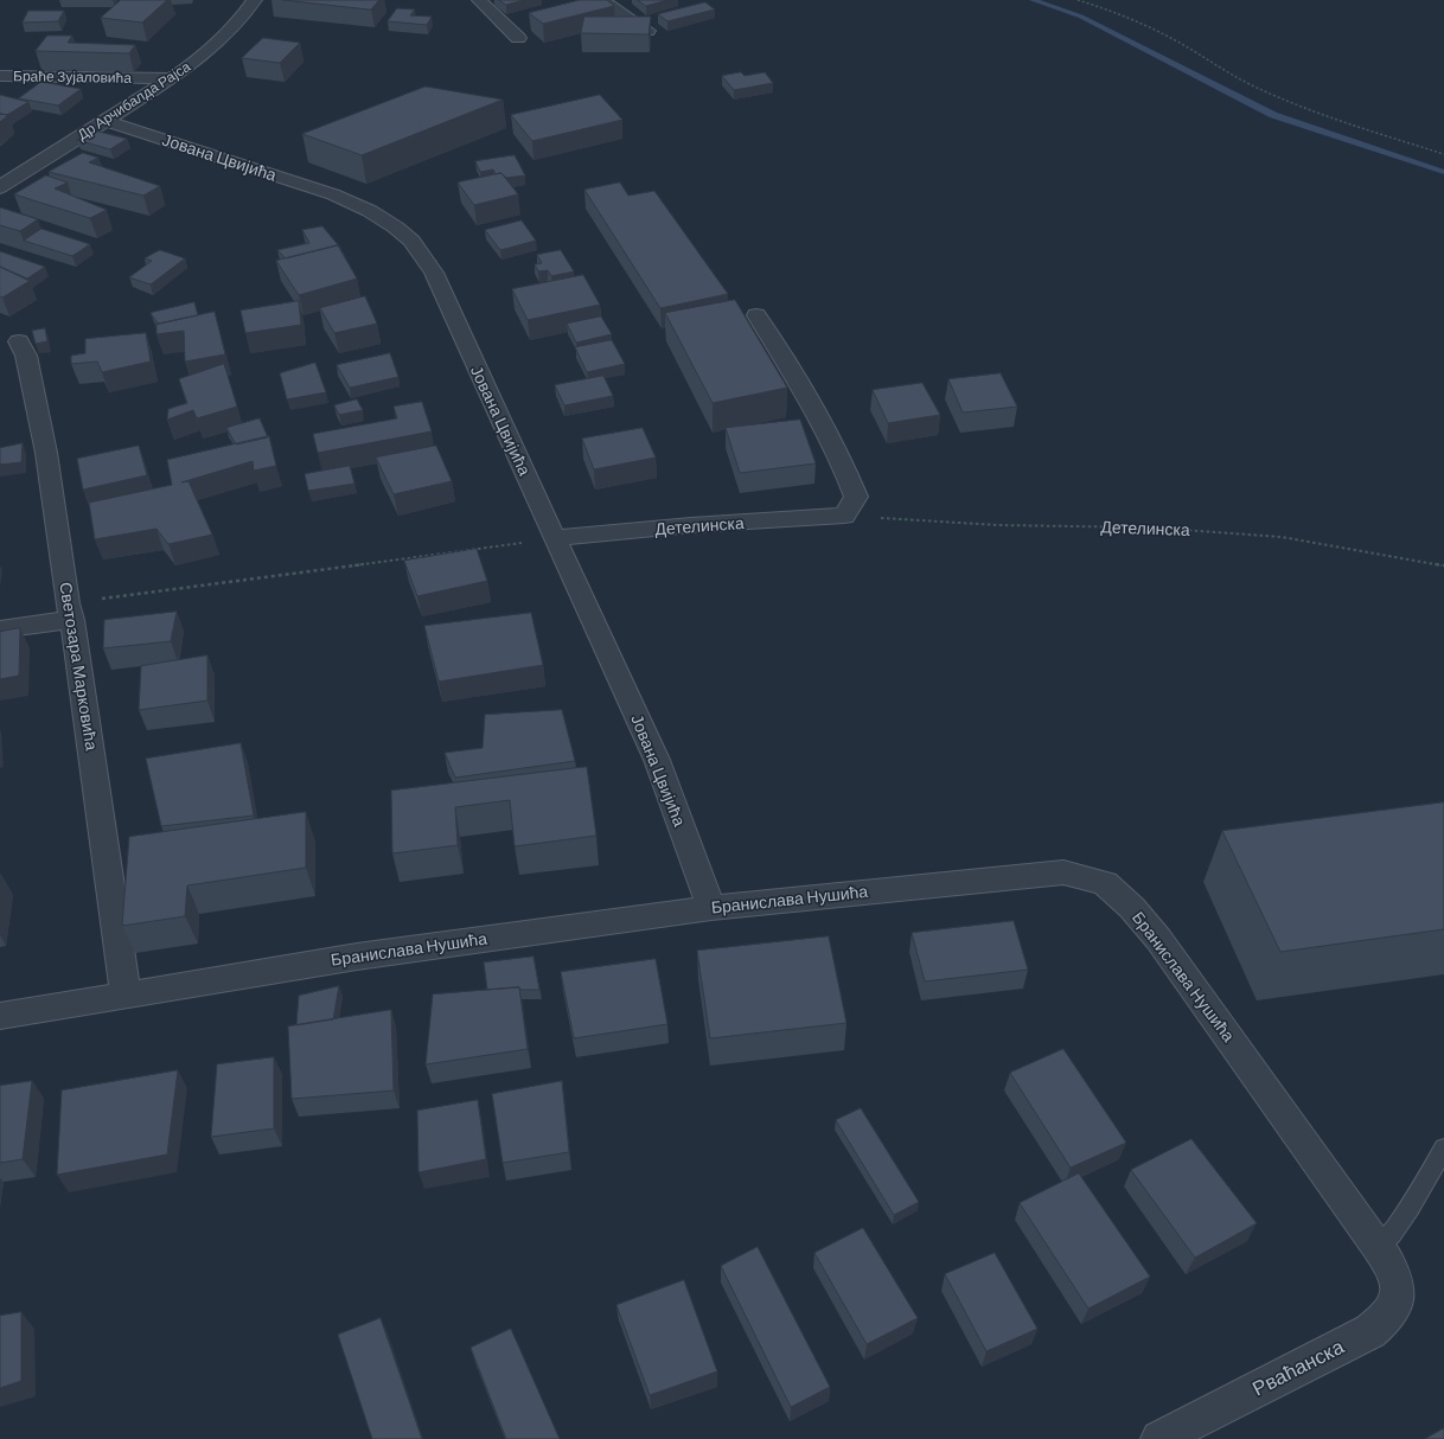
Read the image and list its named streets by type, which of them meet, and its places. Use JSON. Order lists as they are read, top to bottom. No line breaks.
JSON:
{"streets":{"street":["Браће Зујаловића","Др Арчибалда Рајса","Јована Цвијића","Детелинска","Светозара Марковића","Бранислава Нушића","Рваћанска"]},"crossings":[["Браће Зујаловића","Др Арчибалда Рајса"],["Др Арчибалда Рајса","Јована Цвијића"],["Јована Цвијића","Детелинска"],["Јована Цвијића","Бранислава Нушића"],["Светозара Марковића","Бранислава Нушића"],["Бранислава Нушића","Рваћанска"]]}
